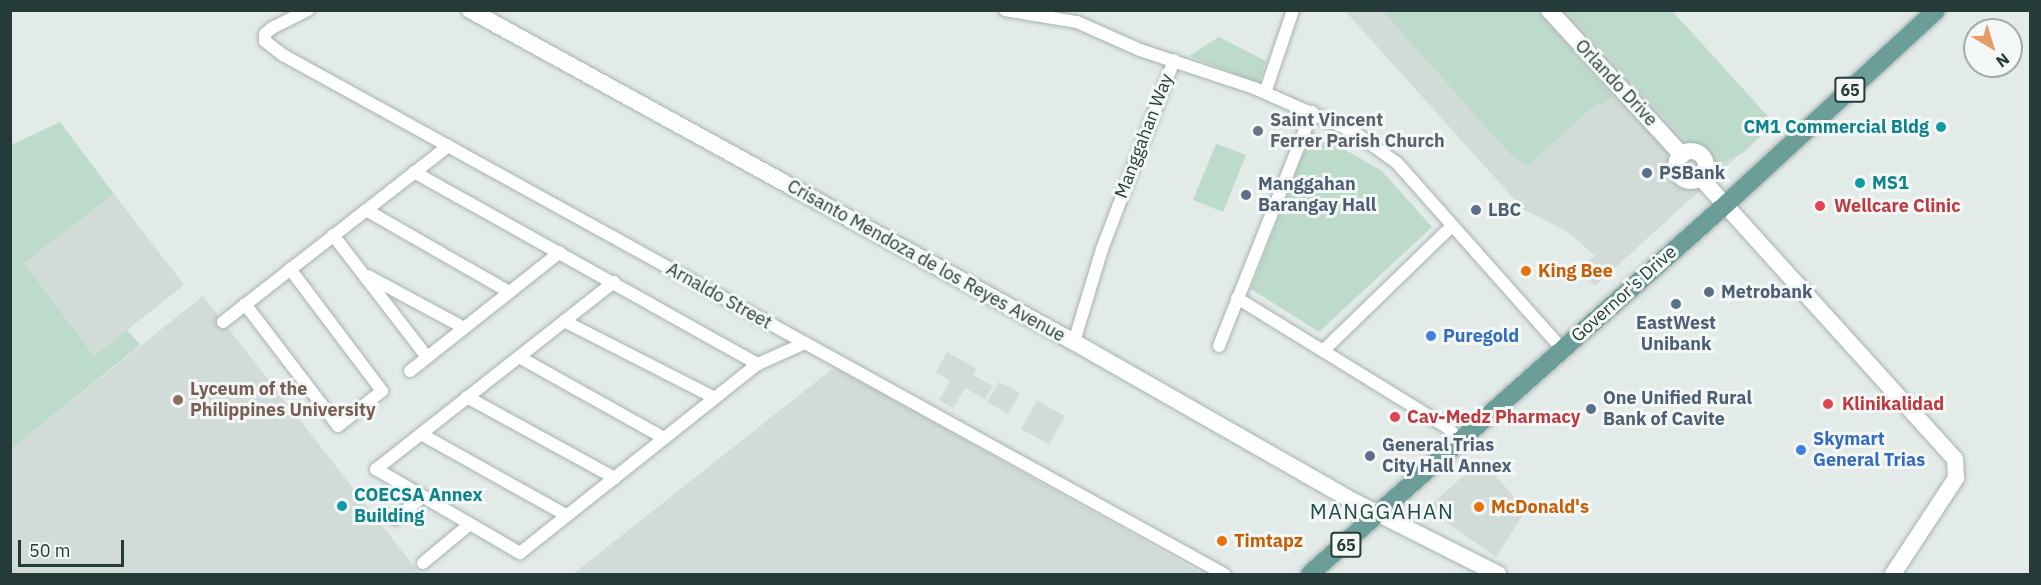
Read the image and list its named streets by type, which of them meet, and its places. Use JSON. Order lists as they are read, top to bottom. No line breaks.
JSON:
{"streets":{"main road":["Orlando Drive","65","Crisanto Mendoza de los Reyes Avenue","Governor's Drive"],"street":["Manggahan Way","Arnaldo Street"]},"crossings":[["Orlando Drive","Governor's Drive"],["Manggahan Way","Crisanto Mendoza de los Reyes Avenue"],["Manggahan Way","Governor's Drive"],["Crisanto Mendoza de los Reyes Avenue","Governor's Drive"]],"districts":["MANGGAHAN"],"places":["CM1 Commercial Bldg","Saint Vincent Ferrer Parish Church","PSBank","MS1","Manggahan Barangay Hall","Wellcare Clinic","LBC","King Bee","Metrobank","EastWest Unibank","Puregold","Lyceum of the Philippines University","Klinikalidad","One Unified Rural Bank of Cavite","Cav-Medz Pharmacy","Skymart General Trias","General Trias City Hall Annex","COECSA Annex Building","McDonald's","Timtapz"],"scale_bar":"50 m","north":"bottom right"}
